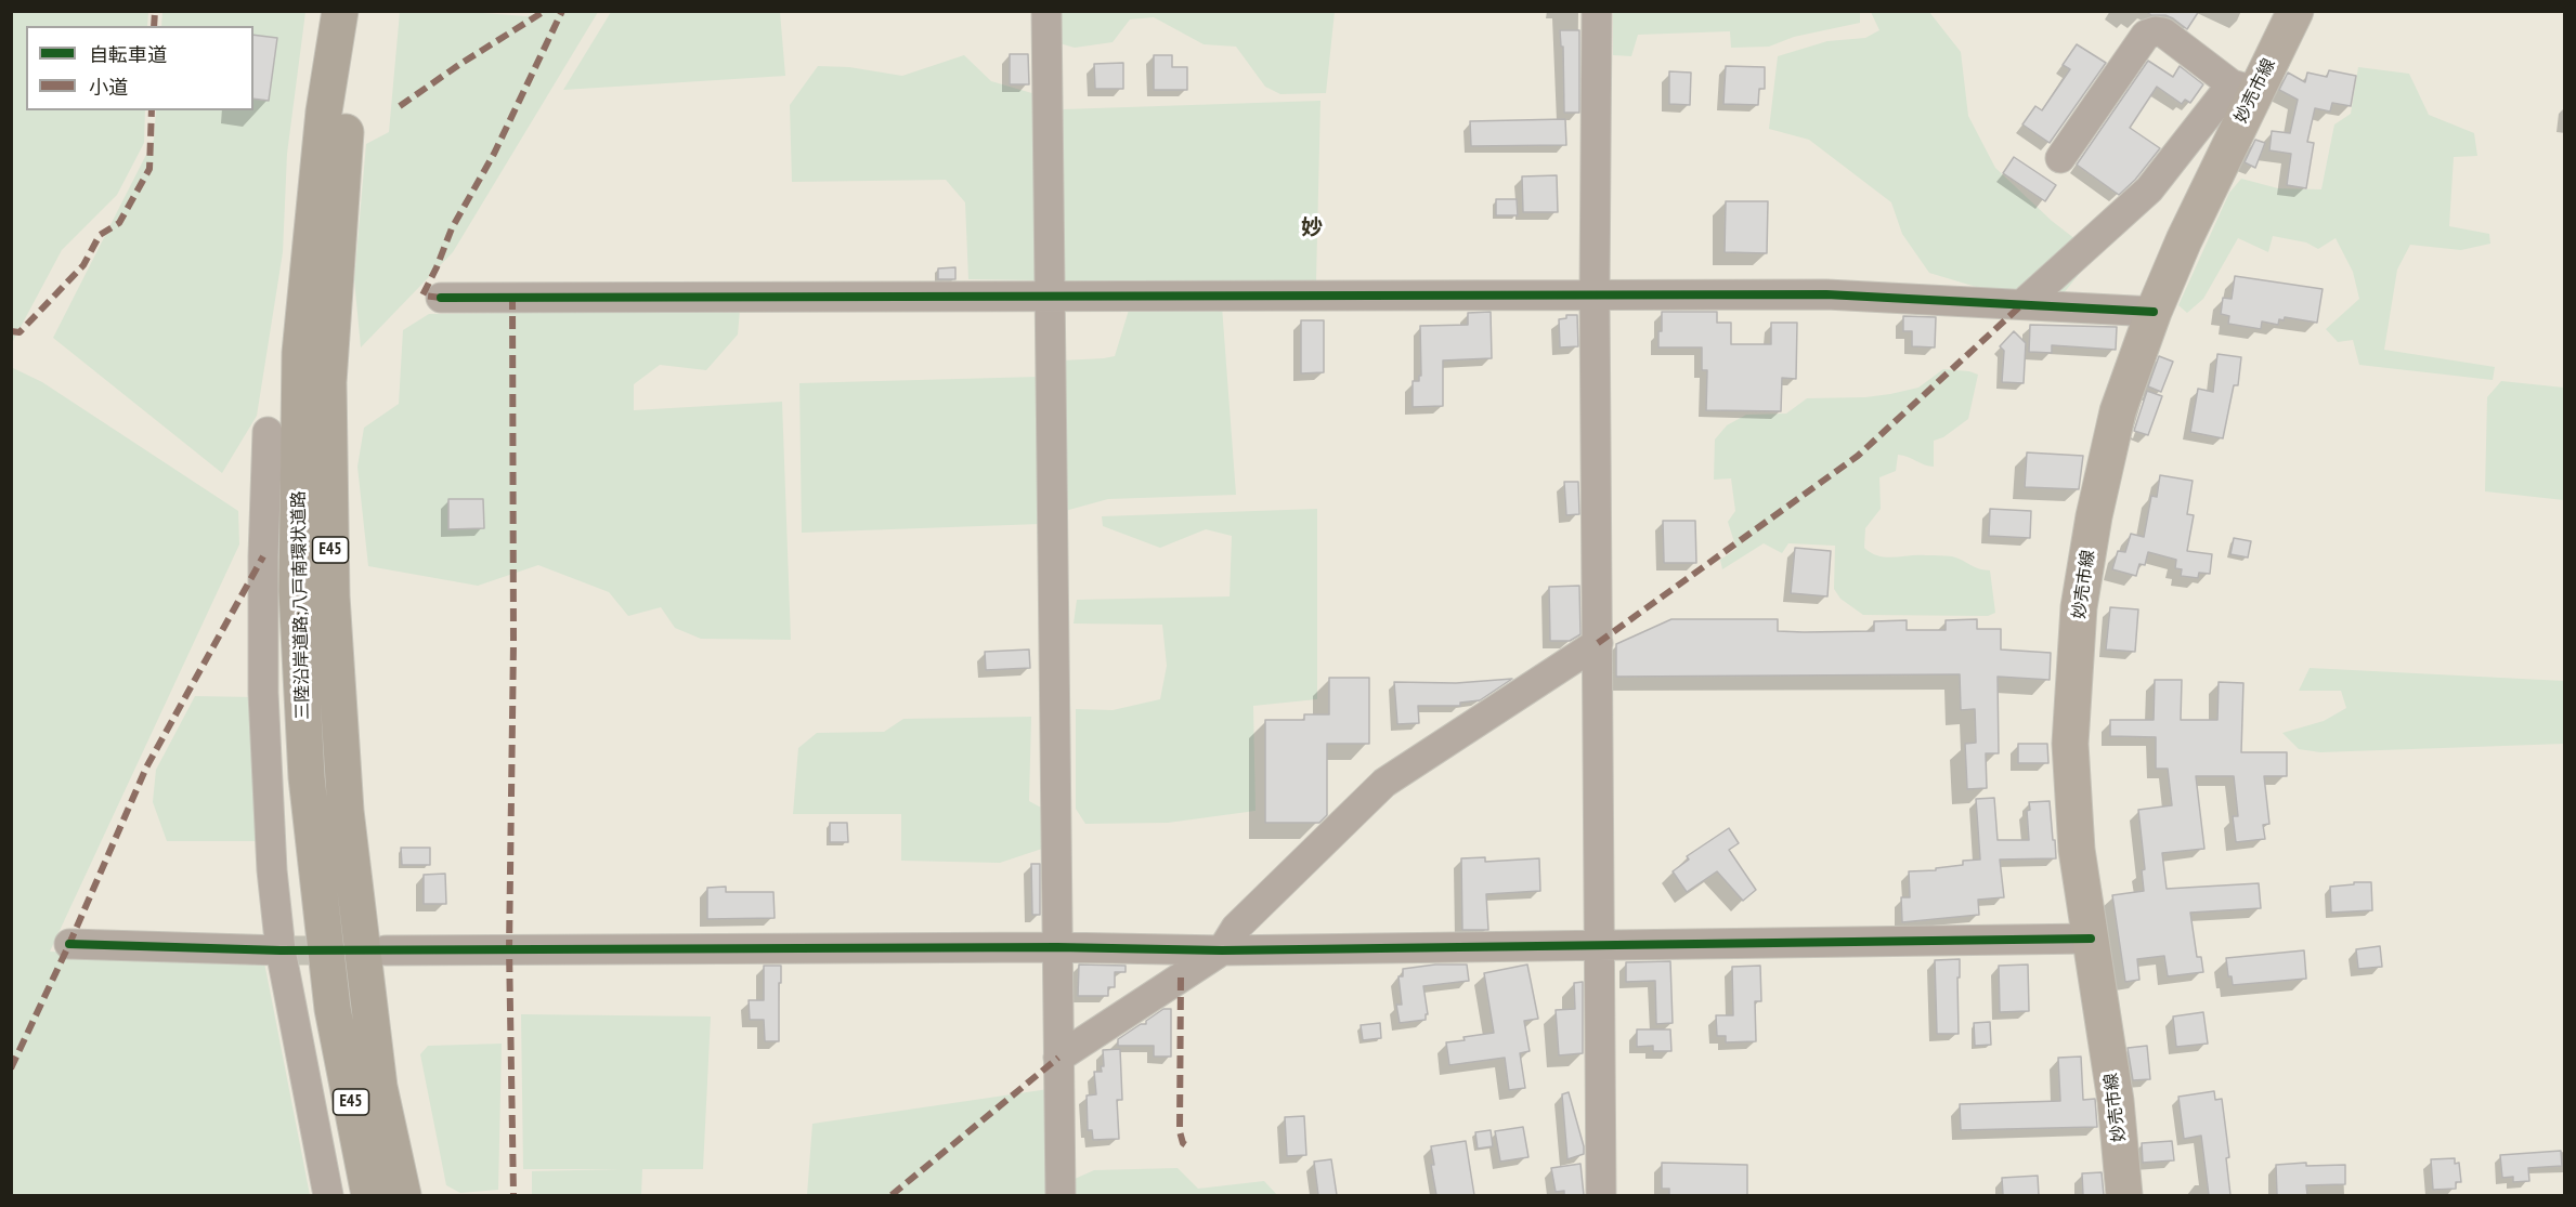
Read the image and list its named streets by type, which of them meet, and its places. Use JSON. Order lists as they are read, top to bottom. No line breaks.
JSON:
{"streets":{"highway":["E45","三陸沿岸道路;八戸南環状道路"],"main road":["妙売市線"]},"districts":["妙"],"legend":["自転車道","小道"]}
